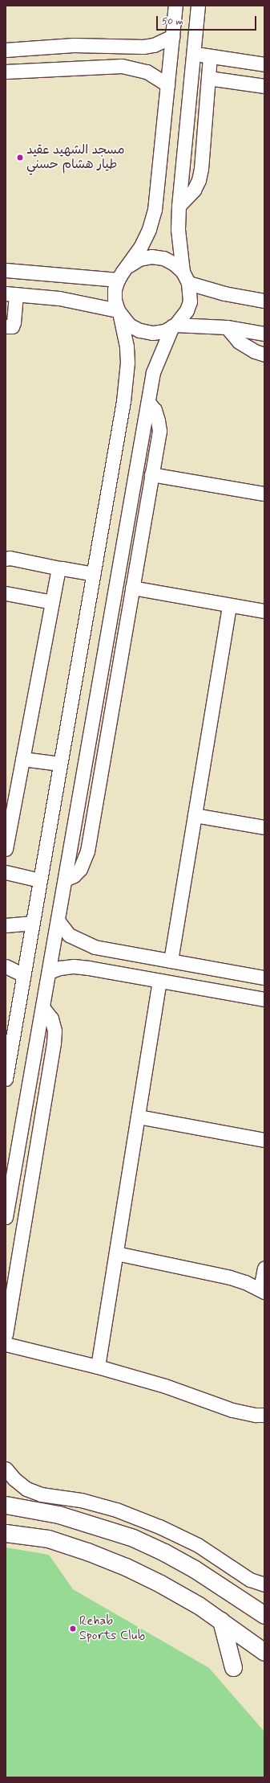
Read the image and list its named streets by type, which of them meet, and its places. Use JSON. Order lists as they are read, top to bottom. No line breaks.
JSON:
{"places":["مسجد الشهيد عقيد طيار هشام حسني","Rehab Sports Club"],"scale_bar":"50 m"}
